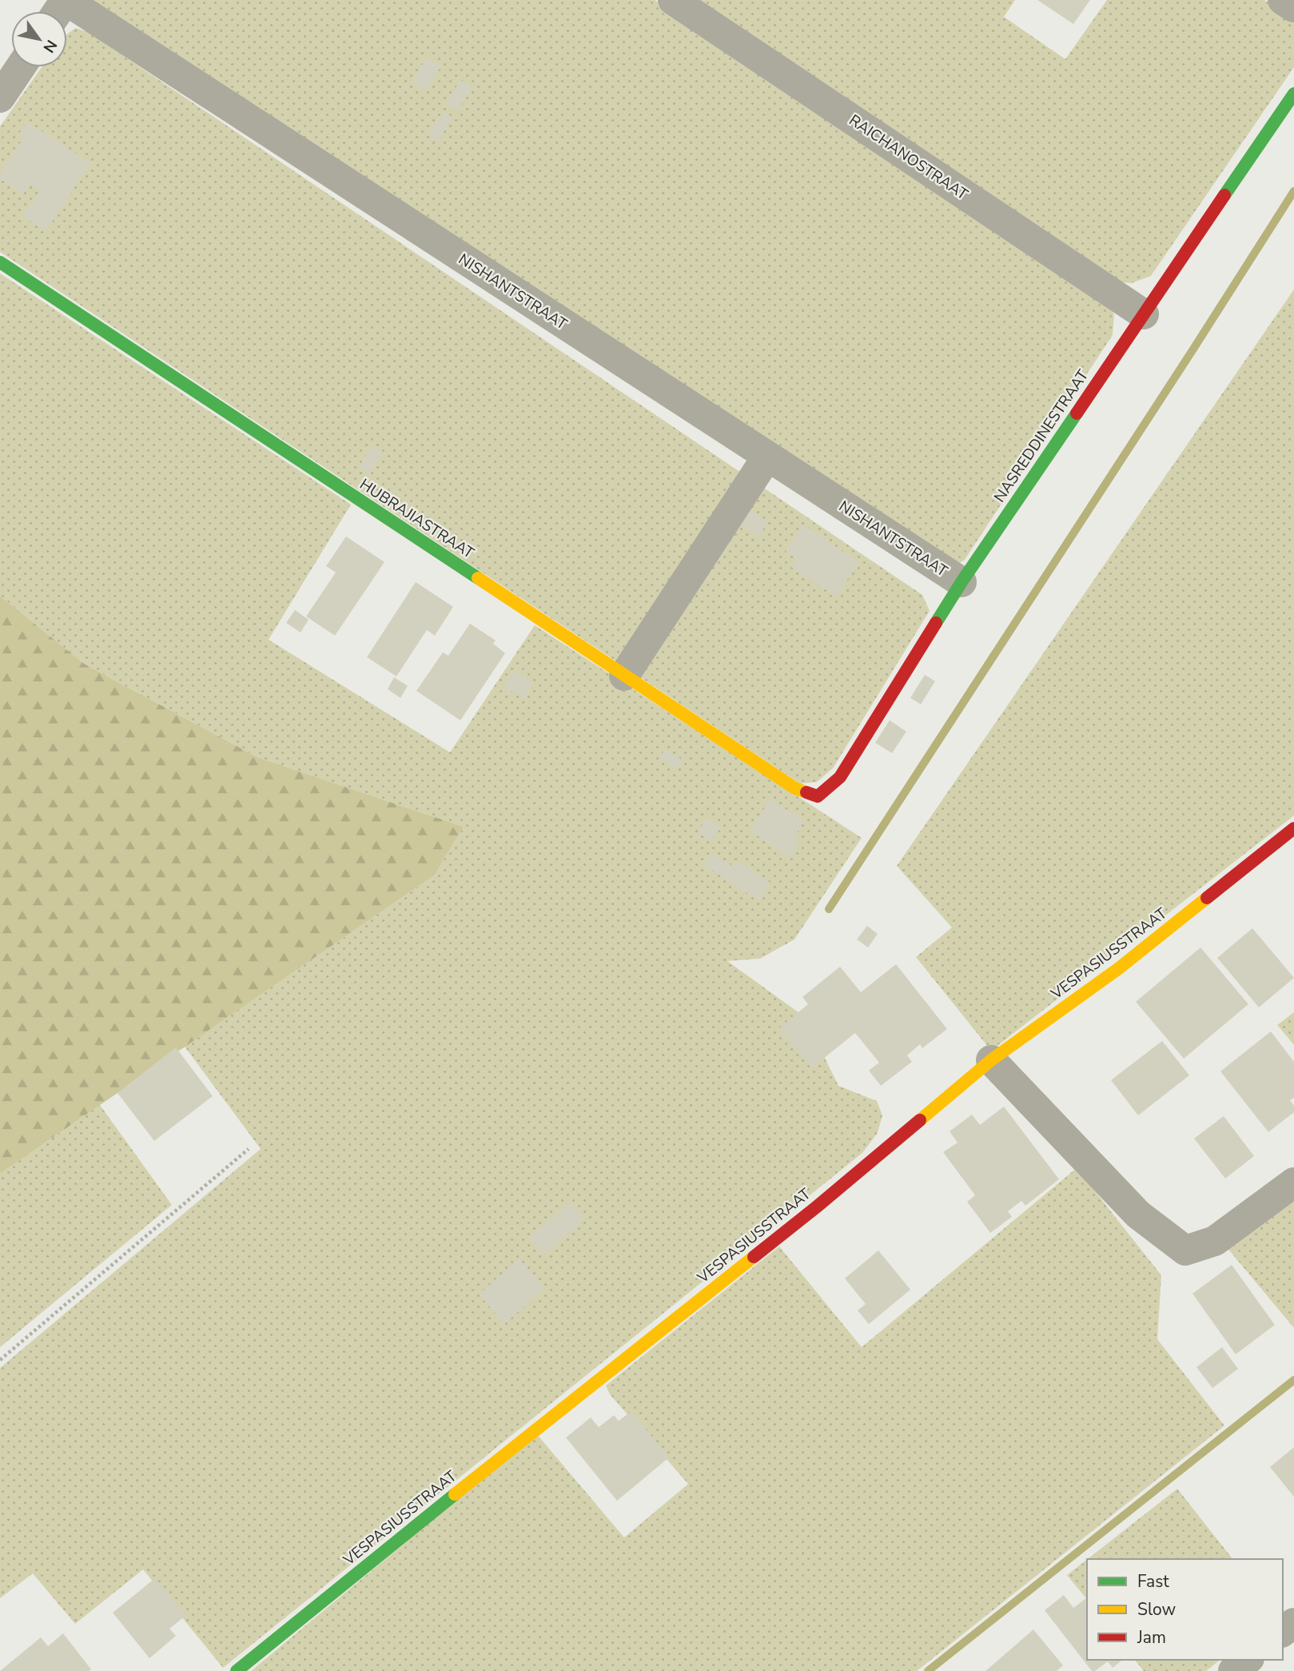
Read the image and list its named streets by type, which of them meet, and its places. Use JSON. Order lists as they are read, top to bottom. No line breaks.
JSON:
{"streets":{"street":["RAICHANOSTRAAT","NISHANTSTRAAT","NASREDDINESTRAAT","HUBRAJIASTRAAT","VESPASIUSSTRAAT"]},"crossings":[["RAICHANOSTRAAT","NASREDDINESTRAAT"],["NISHANTSTRAAT","NASREDDINESTRAAT"],["NASREDDINESTRAAT","HUBRAJIASTRAAT"]],"legend":["Fast","Slow","Jam"],"north":"bottom right"}
